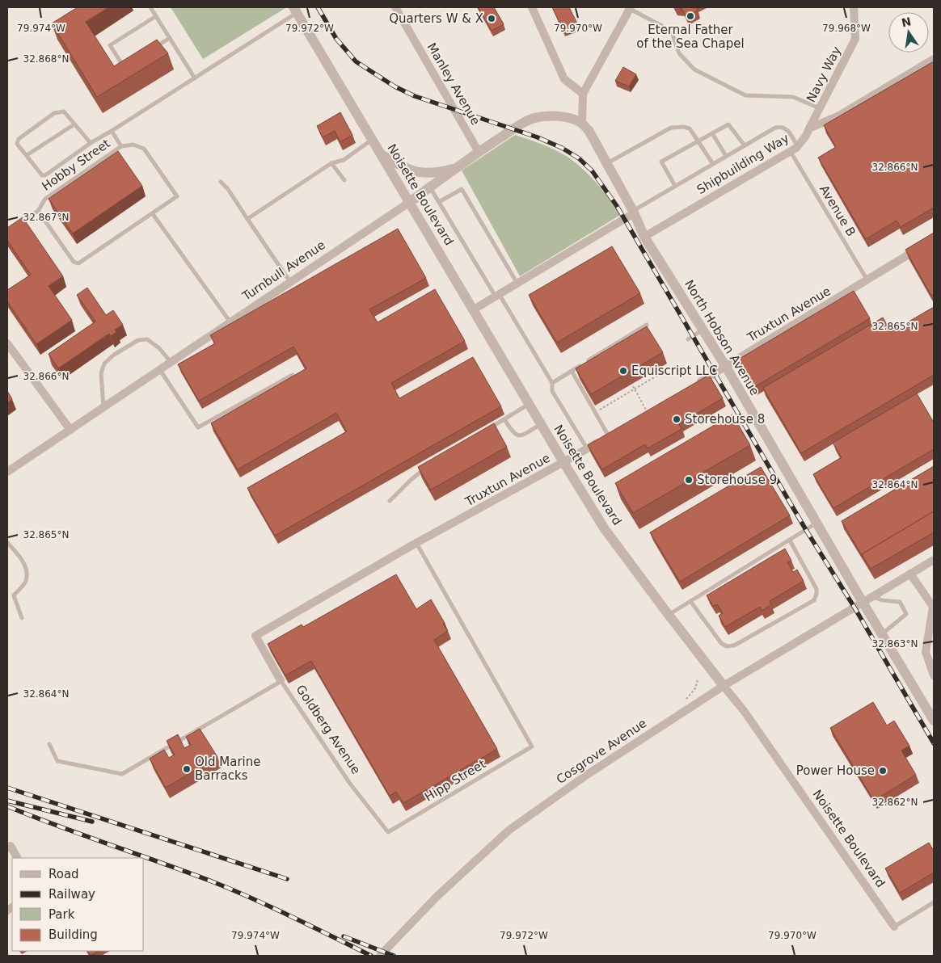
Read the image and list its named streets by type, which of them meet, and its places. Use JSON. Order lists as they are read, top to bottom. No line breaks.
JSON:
{"streets":{"street":["Navy Way","Manley Avenue","Shipbuilding Way","Noisette Boulevard","Turnbull Avenue","Truxtun Avenue","North Hobson Avenue","Goldberg Avenue","Cosgrove Avenue"],"lane":["Hobby Street","Avenue B","Hipp Street"]},"crossings":[["Navy Way","Shipbuilding Way"],["Manley Avenue","Turnbull Avenue"],["Shipbuilding Way","Avenue B"],["Shipbuilding Way","North Hobson Avenue"],["Noisette Boulevard","Turnbull Avenue"],["Noisette Boulevard","Truxtun Avenue"],["Noisette Boulevard","Cosgrove Avenue"],["Avenue B","Truxtun Avenue"],["Turnbull Avenue","North Hobson Avenue"],["Truxtun Avenue","North Hobson Avenue"],["Truxtun Avenue","Goldberg Avenue"],["Truxtun Avenue","Hipp Street"],["North Hobson Avenue","Cosgrove Avenue"],["Goldberg Avenue","Hipp Street"]],"places":["Eternal Father of the Sea Chapel","Quarters W & X","Equiscript LLC","Storehouse 8","Storehouse 9","Old Marine Barracks","Power House"],"legend":["Road","Railway","Park","Building"],"north":"top","coordinates":["79.974°W","79.972°W","79.970°W","79.968°W","32.868°N","32.866°N","32.867°N","32.865°N","32.864°N","32.863°N","32.862°N"]}
